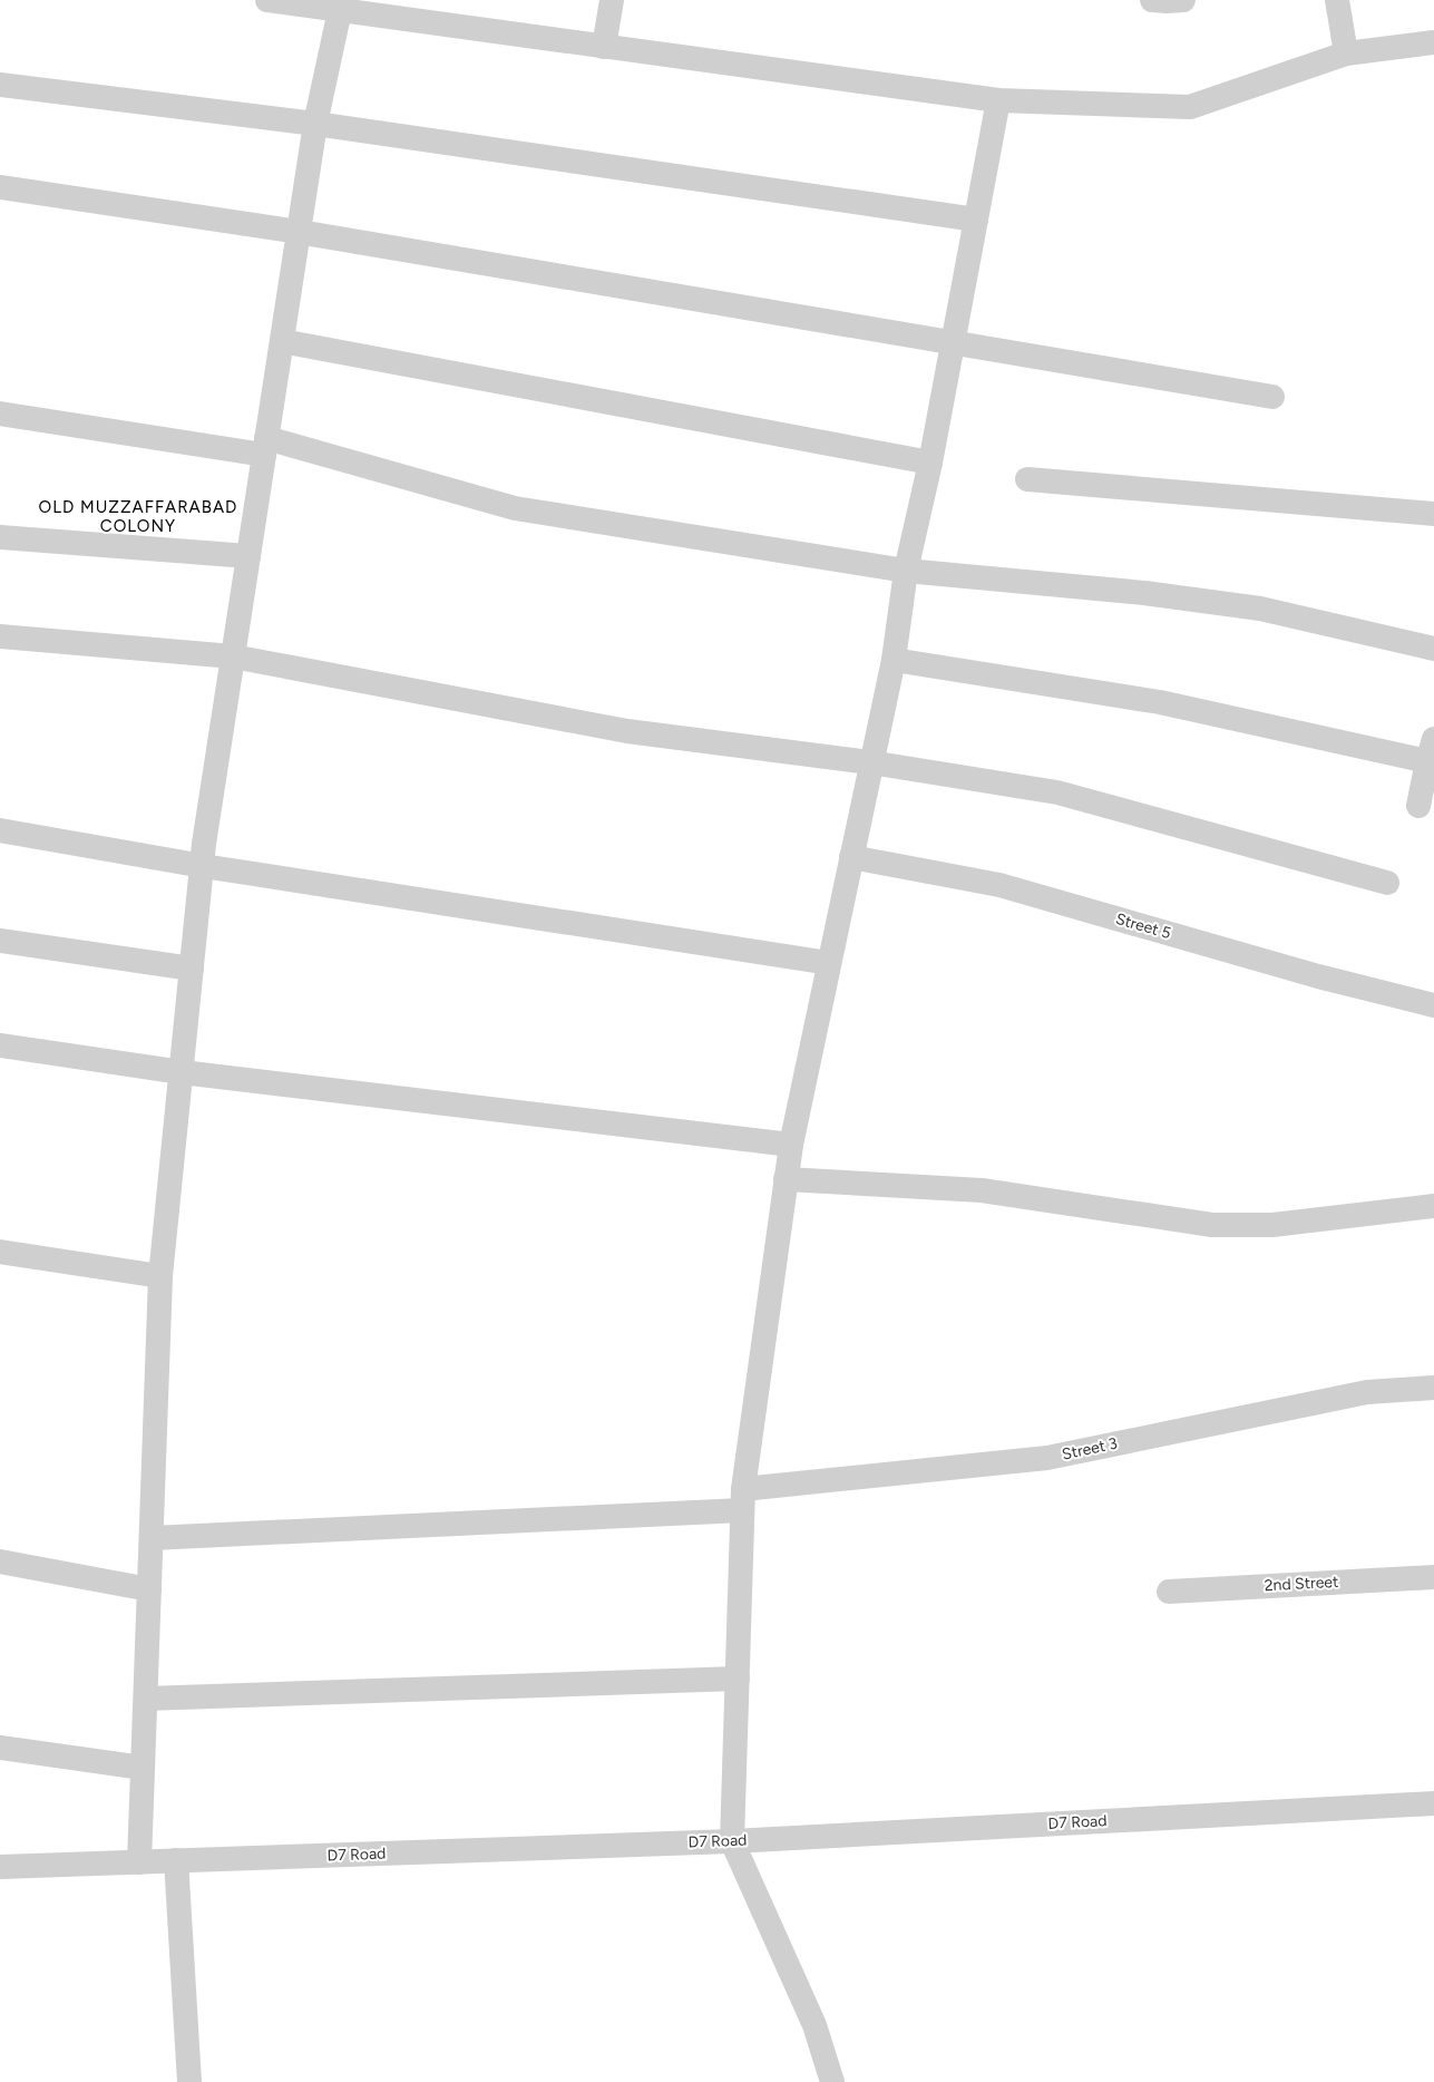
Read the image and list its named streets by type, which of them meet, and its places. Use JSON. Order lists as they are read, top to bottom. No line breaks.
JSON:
{"streets":{"street":["Street 5","Street 3","2nd Street","D7 Road"]},"districts":["OLD MUZZAFFARABAD COLONY"]}
